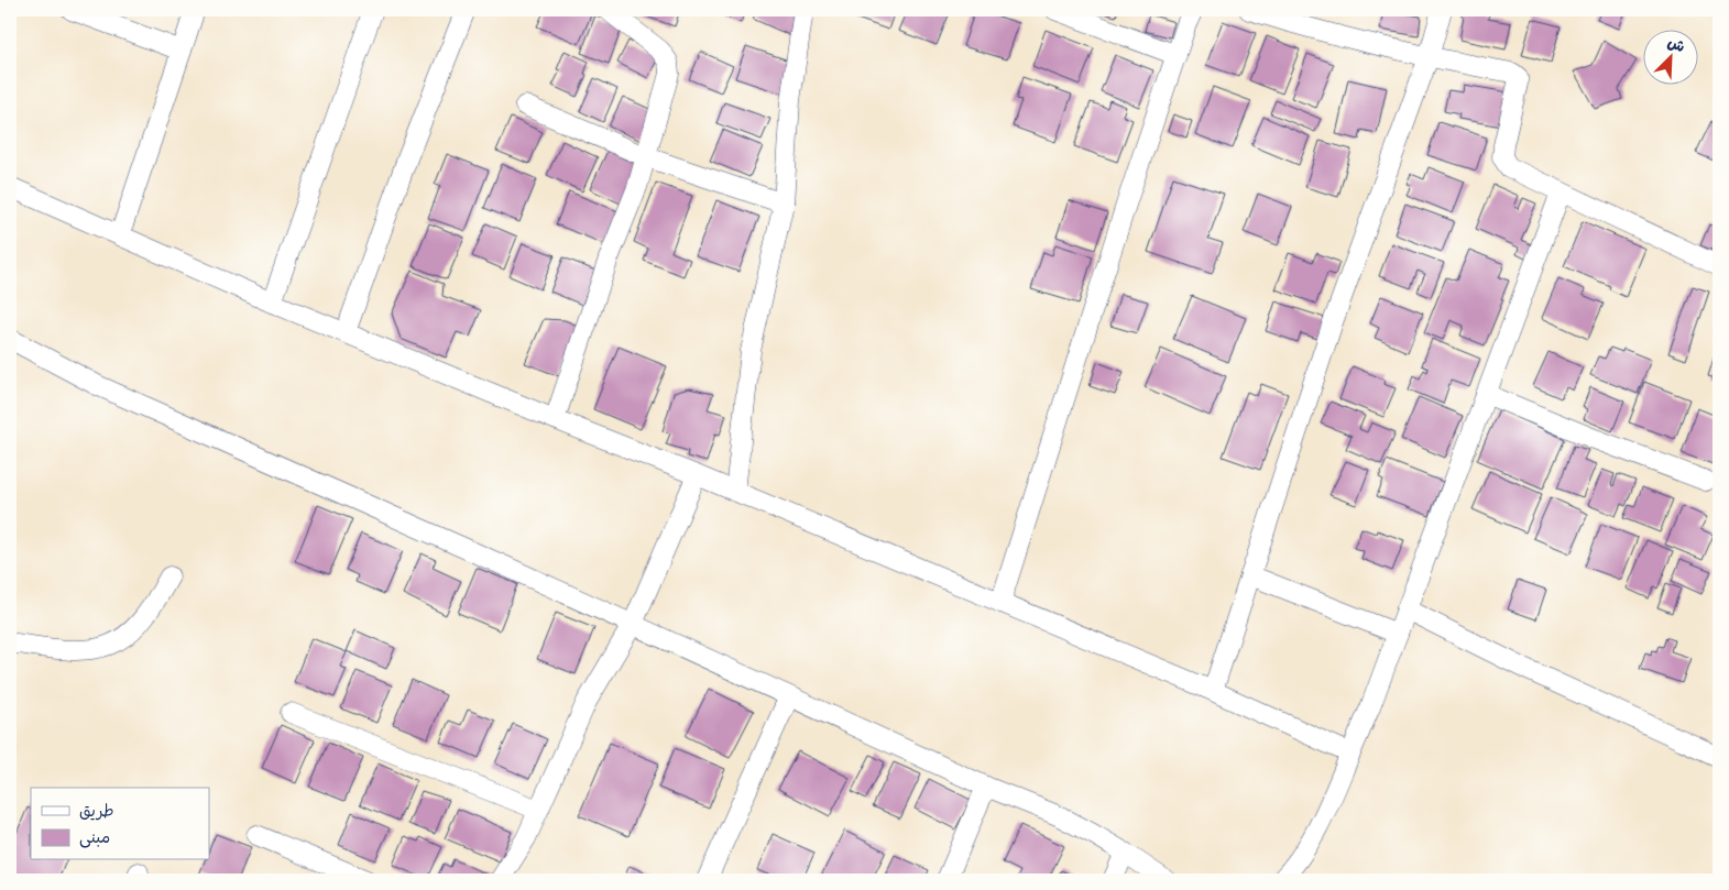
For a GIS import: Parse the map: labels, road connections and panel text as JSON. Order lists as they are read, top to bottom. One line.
{"legend":["طريق","مبنى"],"north":"top right"}
